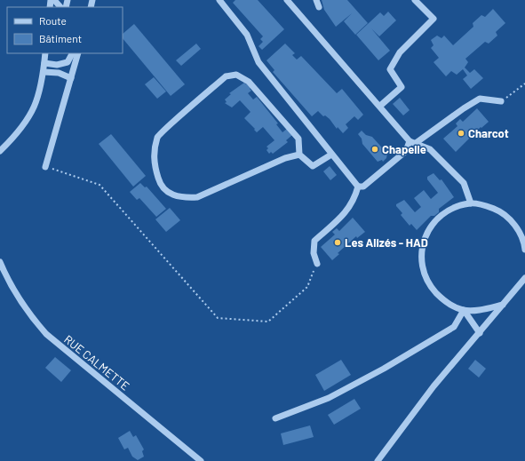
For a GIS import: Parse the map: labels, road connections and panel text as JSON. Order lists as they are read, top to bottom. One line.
{"streets":{"street":["RUE CALMETTE"]},"places":["Charcot","Chapelle","Les Alizés - HAD"],"legend":["Route","Bâtiment"]}
